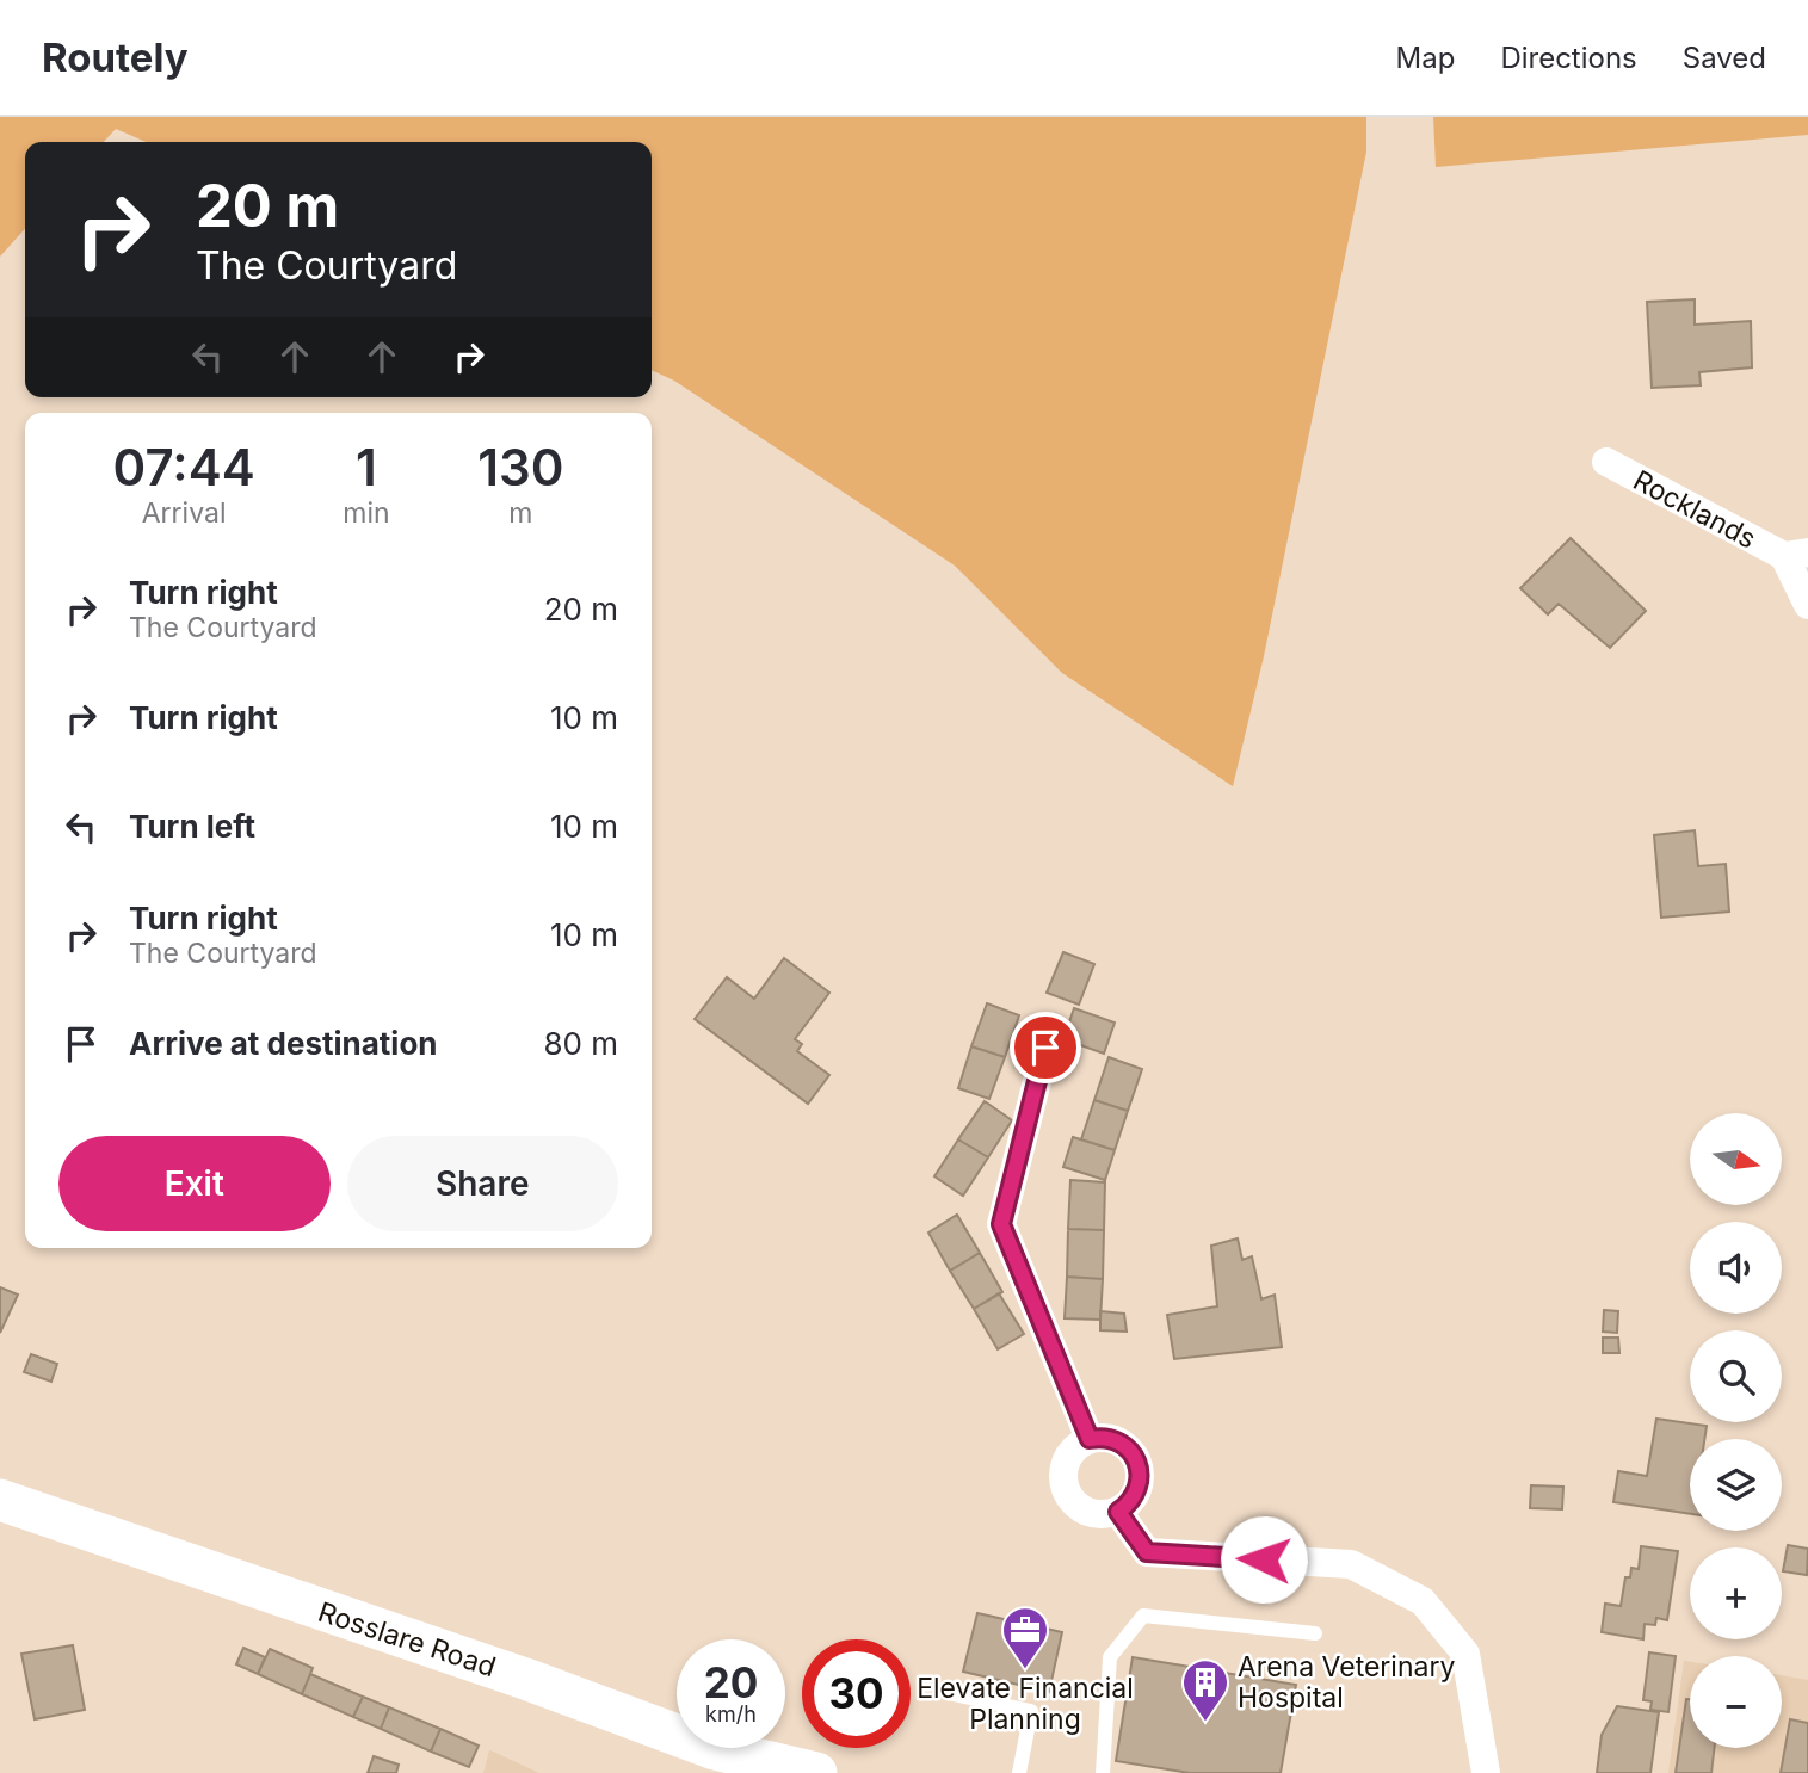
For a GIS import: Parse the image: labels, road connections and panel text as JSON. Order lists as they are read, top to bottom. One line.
{"streets":{"main road":["Rosslare Road"],"street":["Rocklands"]},"places":{"office":["Elevate Financial Planning"],"building":["Arena Veterinary Hospital"]},"north":"right","page":{"header":"Routely","nav":["Map","Directions","Saved"],"turn":["20 m","The Courtyard"],"eta":["07:44","Arrival","1","min","130","m"],"list":[{"name":"Turn right","note":"The Courtyard","value":"20 m"},{"name":"Turn right","value":"10 m"},{"name":"Turn left","value":"10 m"},{"name":"Turn right","note":"The Courtyard","value":"10 m"},{"name":"Arrive at destination","value":"80 m"}],"map_buttons":["+","−"],"buttons":["Exit","Share"],"speed":"20 km/h","limit":"30"}}
